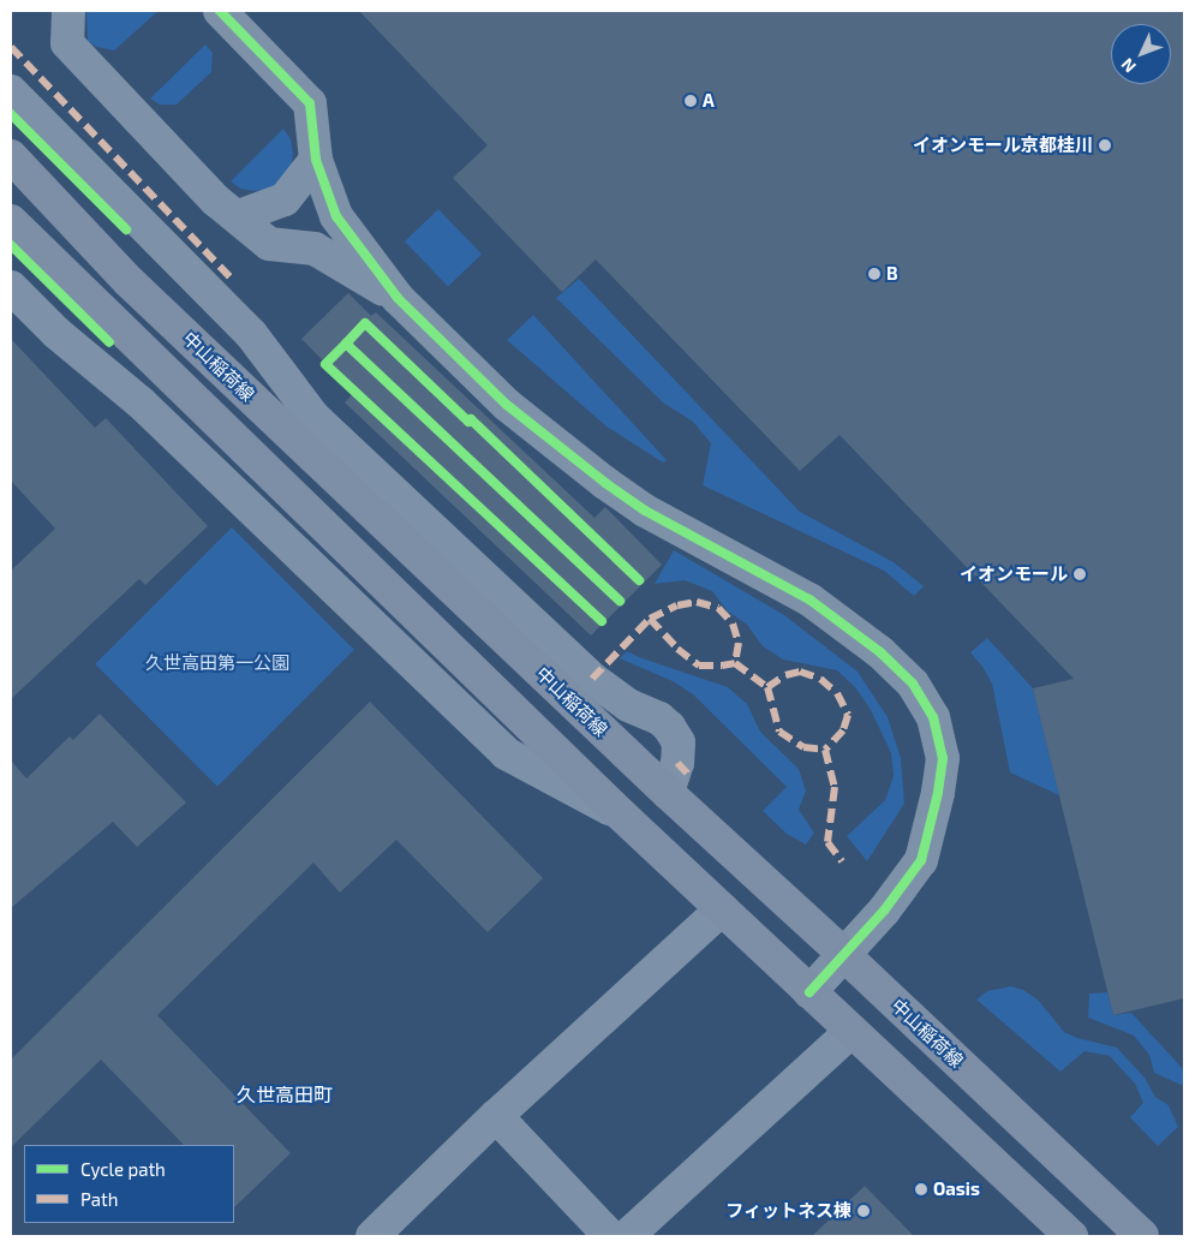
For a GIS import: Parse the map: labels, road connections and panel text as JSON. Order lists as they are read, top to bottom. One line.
{"streets":{"main road":["中山稲荷線"]},"districts":["久世高田町"],"parks":["久世高田第一公園"],"places":["A","イオンモール京都桂川","B","イオンモール","Oasis","フィットネス棟"],"legend":["Cycle path","Path"],"north":"bottom left"}
